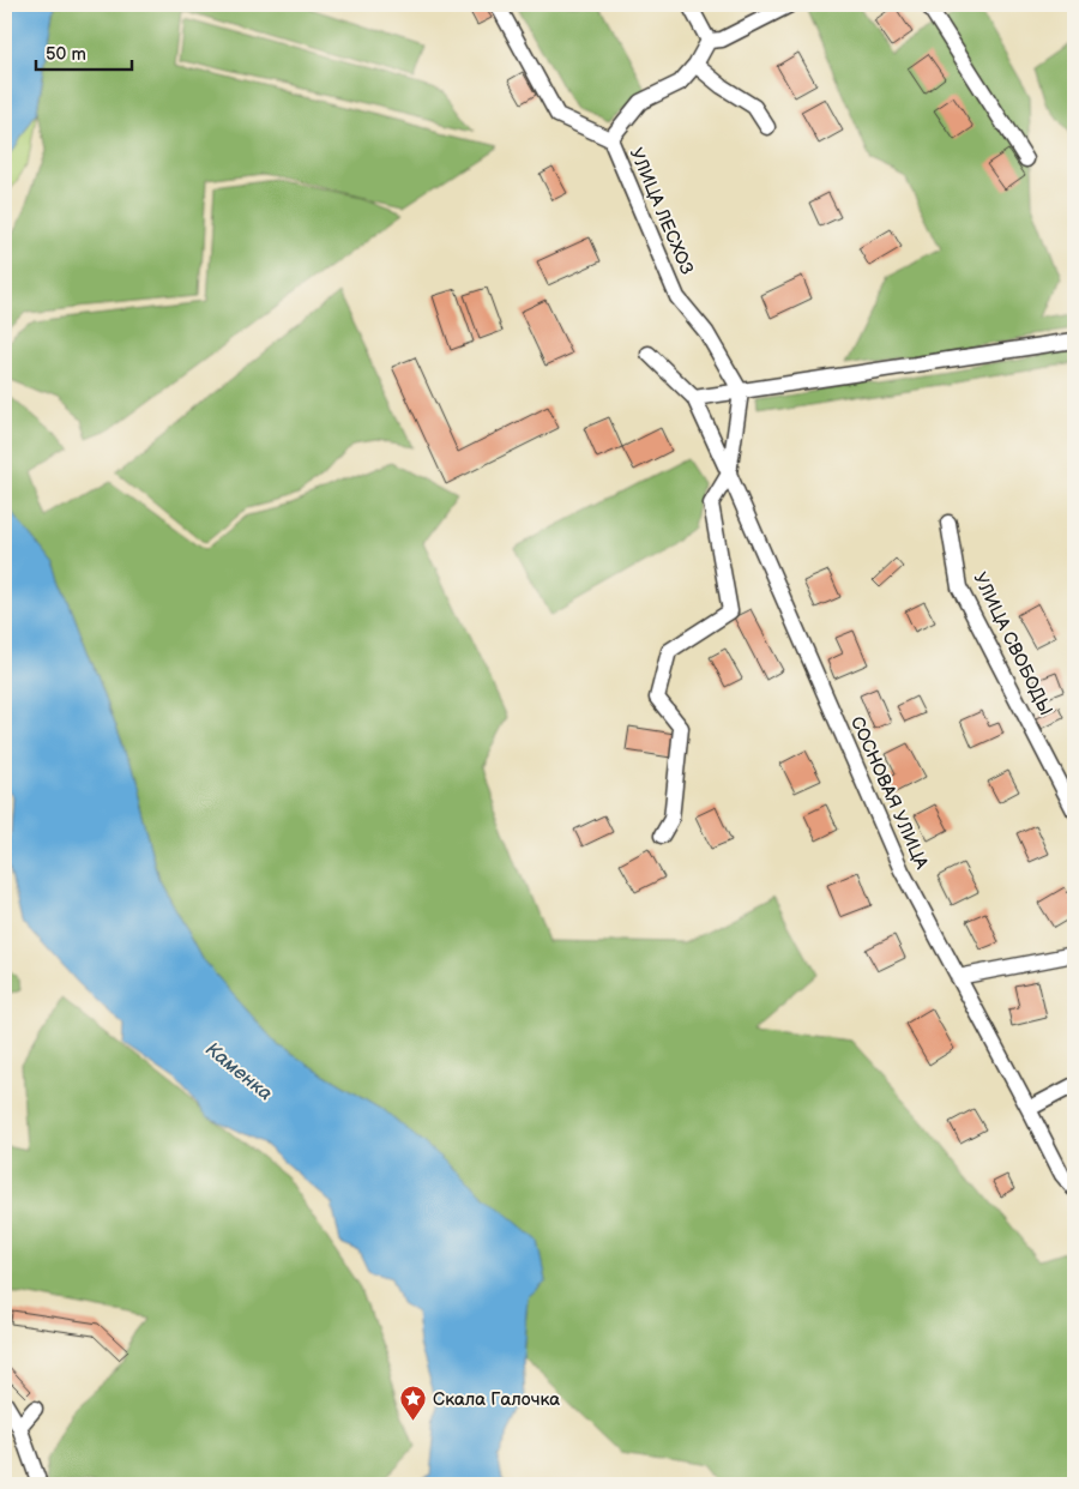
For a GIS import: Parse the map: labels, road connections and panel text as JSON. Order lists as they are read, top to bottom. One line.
{"streets":{"street":["УЛИЦА ЛЕСХОЗ","УЛИЦА СВОБОДЫ","СОСНОВАЯ УЛИЦА"]},"water":["Каменка"],"places":{"place":["Скала Галочка"]},"scale_bar":"50 m"}
